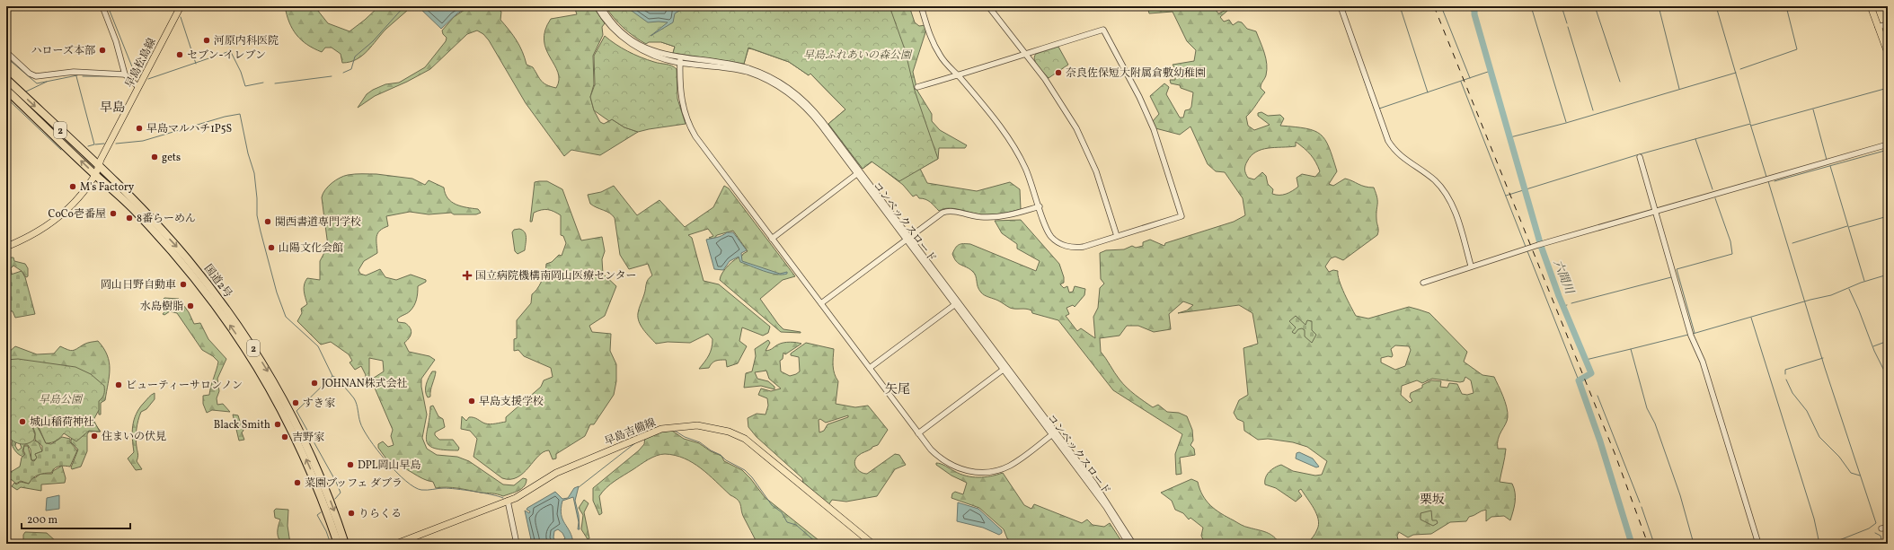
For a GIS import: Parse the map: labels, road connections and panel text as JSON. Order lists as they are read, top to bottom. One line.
{"streets":{"highway":["2","国道2号"],"main road":["早島松島線","早島吉備線"],"street":["コンベックスロード"]},"crossings":[["早島松島線","国道2号"]],"districts":["早島","矢尾","栗坂"],"water":["六間川"],"parks":["早島ふれあいの森公園","早島公園"],"places":{"other":["河原内科医院","ハローズ本部","セブン-イレブン","奈良佐保短大附属倉敷幼稚園","早島マルハチ1P5S","gets","M's Factory","CoCo壱番屋","8番らーめん","関西書道専門学校","山陽文化会館","岡山日野自動車","水島樹脂","JOHNAN株式会社","ビューティーサロンノン","早島支援学校","すき家","城山稲荷神社","Black Smith","住まいの伏見","吉野家","DPL岡山早島","菜園ブッフェ ダブラ","りらくる"],"health":["国立病院機構南岡山医療センター"]},"scale_bar":"200 m"}
